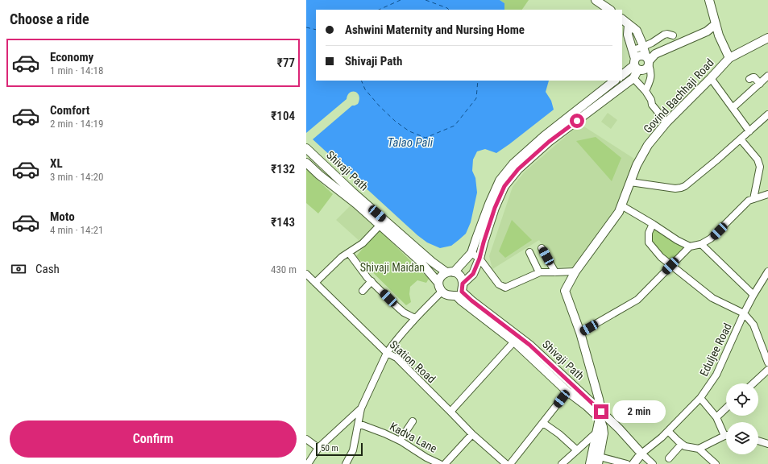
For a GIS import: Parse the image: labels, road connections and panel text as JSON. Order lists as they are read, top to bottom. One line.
{"streets":{"main road":["Govind Bachhaji Road","Shivaji Path"],"street":["Eduljee Road","Station Road","Kadva Lane"]},"crossings":[["Govind Bachhaji Road","Shivaji Path"],["Shivaji Path","Eduljee Road"],["Station Road","Kadva Lane"]],"water":["Talao Pali"],"parks":["Shivaji Maidan"],"scale_bar":"50 m","page":{"heading":"Choose a ride","banner":["Ashwini Maternity and Nursing Home","Shivaji Path"],"list":[{"name":"Economy","note":"1 min · 14:18","value":"₹77"},{"name":"Comfort","note":"2 min · 14:19","value":"₹104"},{"name":"XL","note":"3 min · 14:20","value":"₹132"},{"name":"Moto","note":"4 min · 14:21","value":"₹143"}],"pay":["Cash","430 m"],"bubble":"2 min","buttons":"Confirm","scale":"50 m"}}
